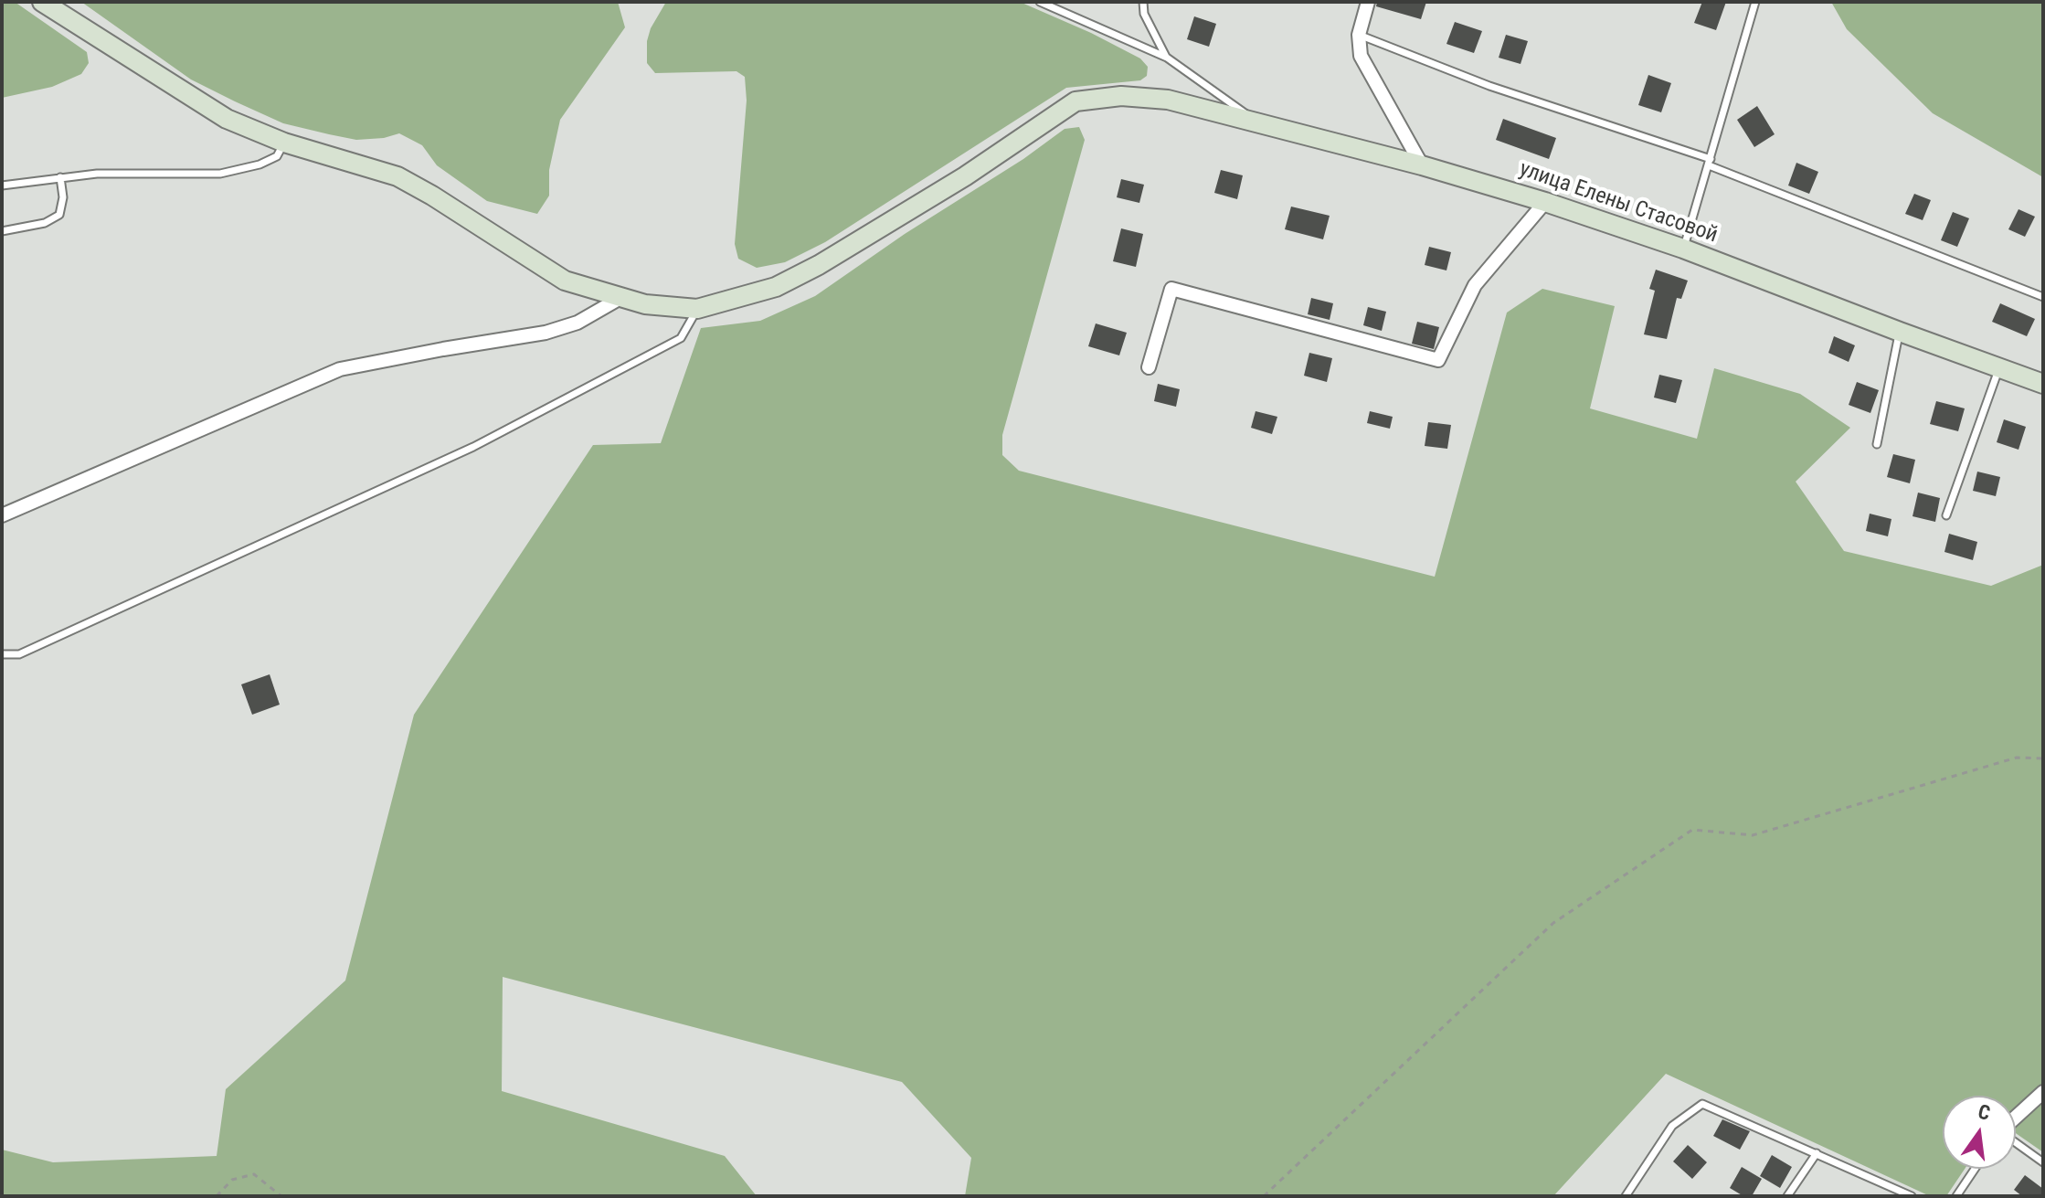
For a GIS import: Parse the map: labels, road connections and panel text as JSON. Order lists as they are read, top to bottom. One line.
{"streets":{"main road":["улица Елены Стасовой"]},"north":"top"}
